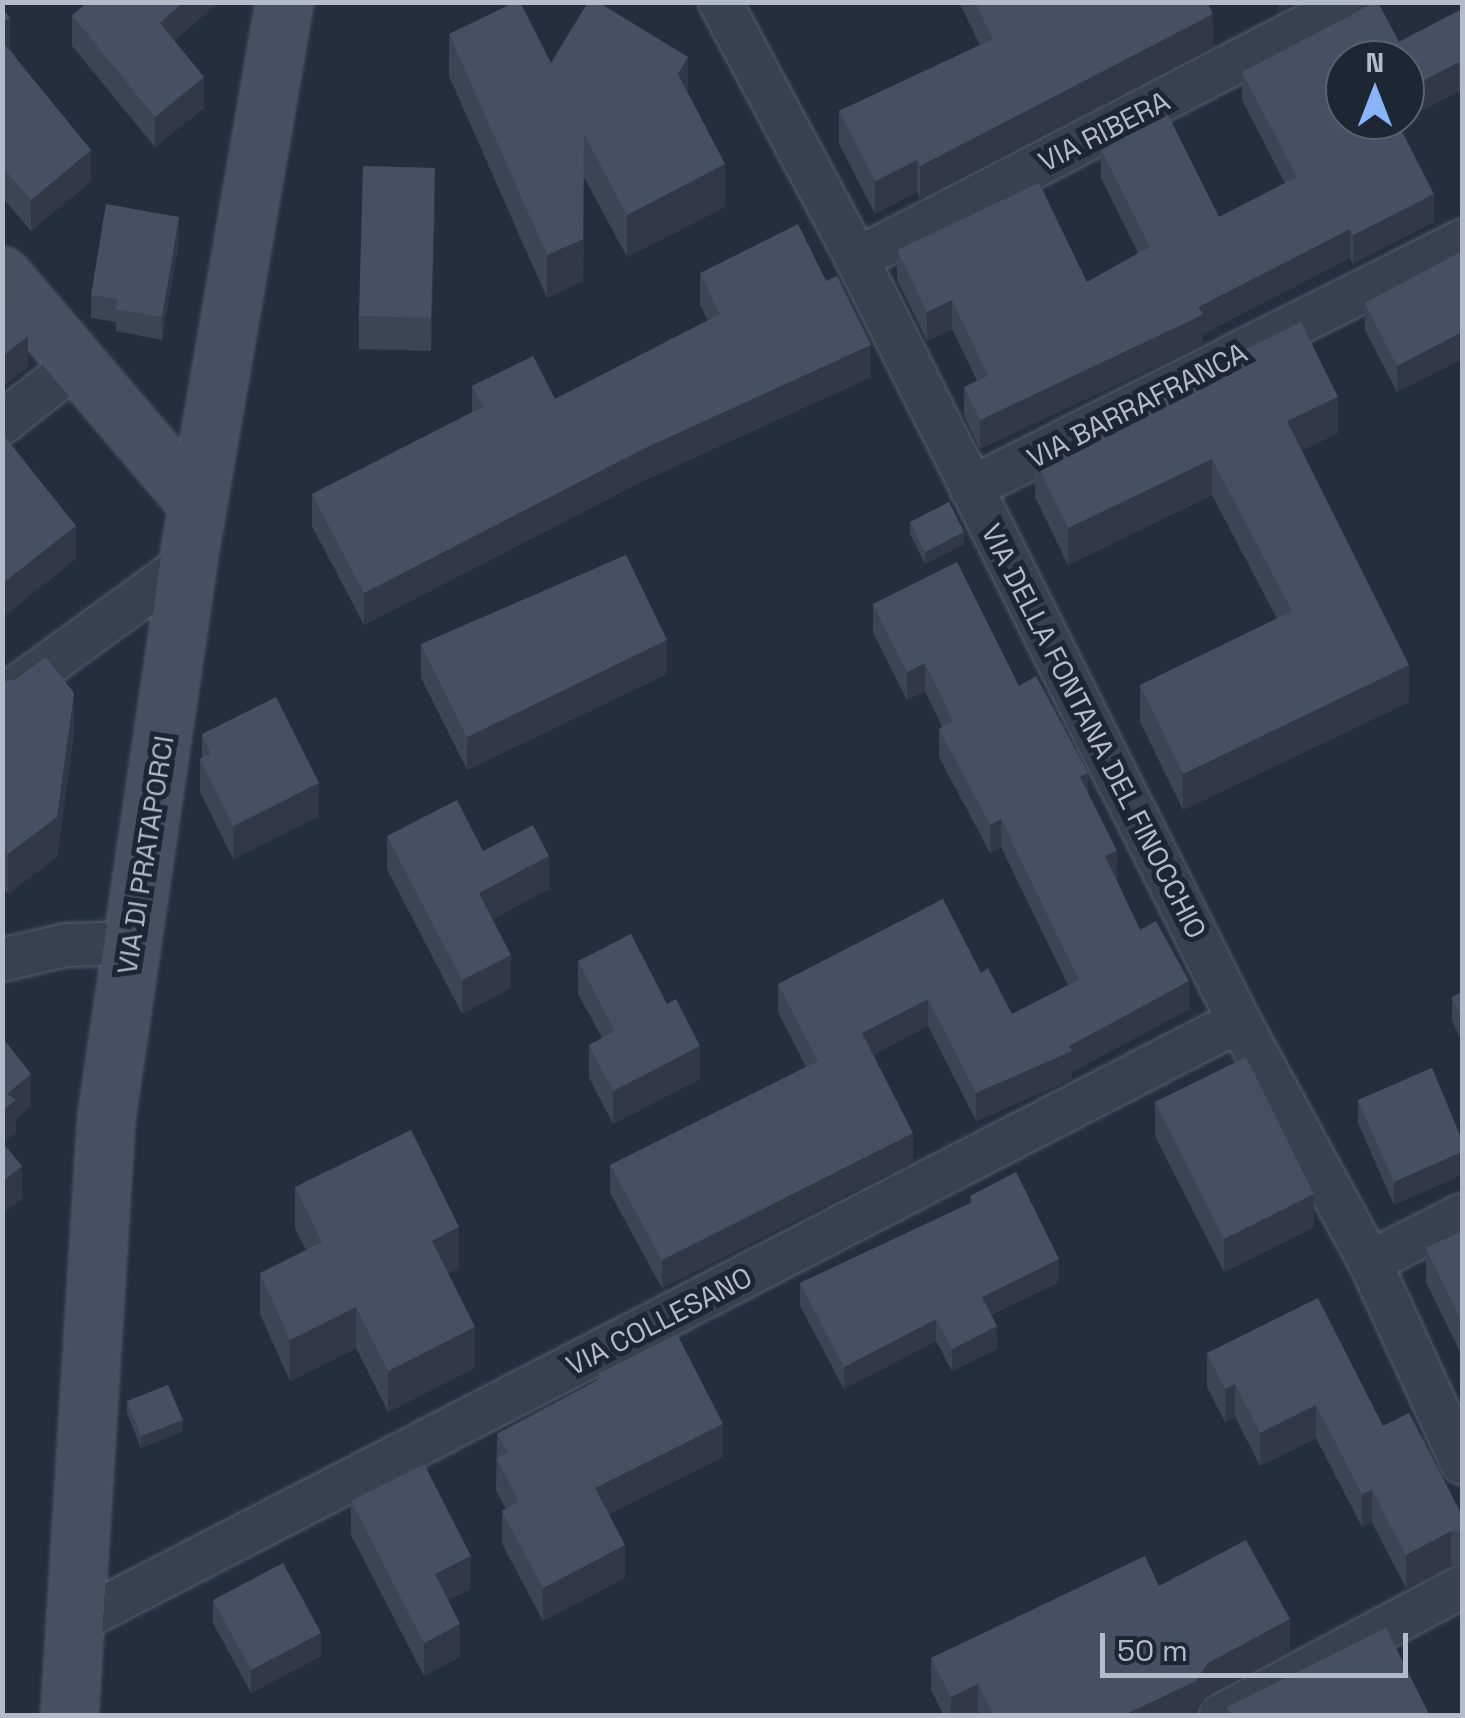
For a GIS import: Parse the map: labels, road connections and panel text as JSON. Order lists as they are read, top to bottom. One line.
{"streets":{"street":["VIA RIBERA","VIA BARRAFRANCA","VIA DELLA FONTANA DEL FINOCCHIO","VIA DI PRATAPORCI","VIA COLLESANO"]},"crossings":[["VIA RIBERA","VIA DELLA FONTANA DEL FINOCCHIO"],["VIA BARRAFRANCA","VIA DELLA FONTANA DEL FINOCCHIO"],["VIA DELLA FONTANA DEL FINOCCHIO","VIA COLLESANO"],["VIA DI PRATAPORCI","VIA COLLESANO"]],"scale_bar":"50 m","north":"top"}
